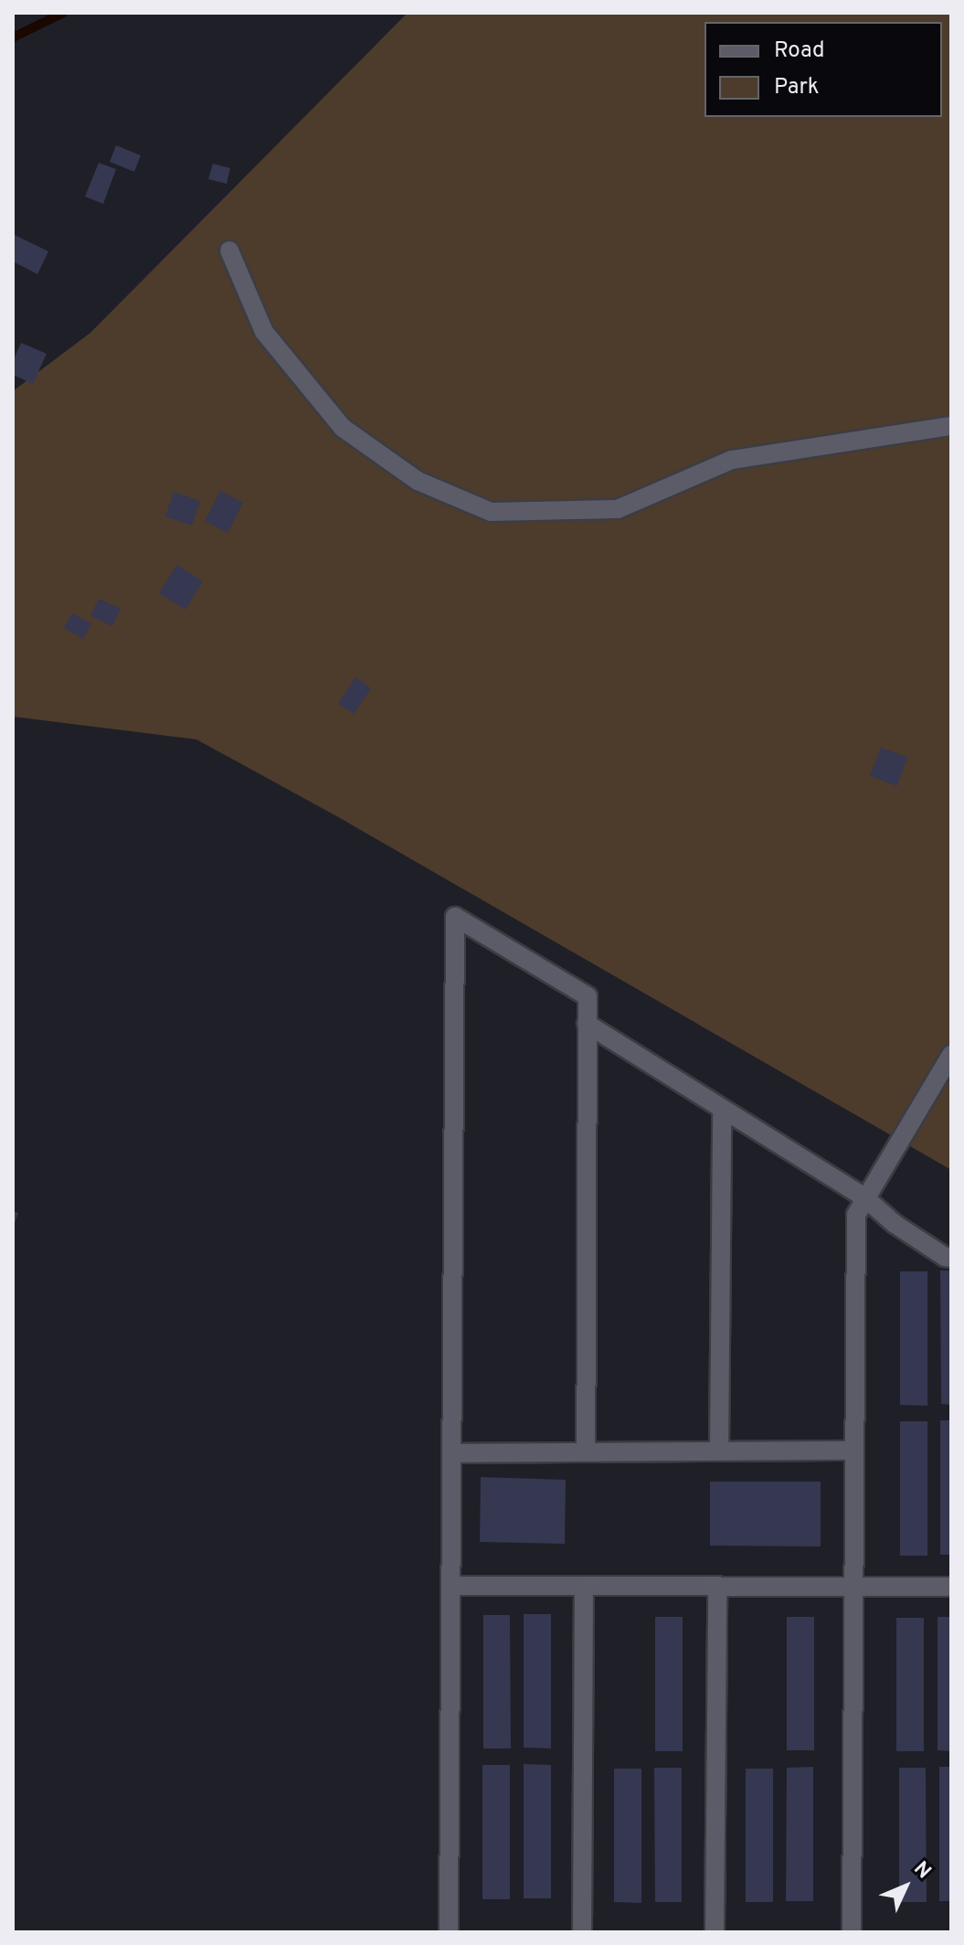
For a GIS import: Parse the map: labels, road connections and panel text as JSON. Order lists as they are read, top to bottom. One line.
{"legend":["Road","Park"],"north":"top right"}
